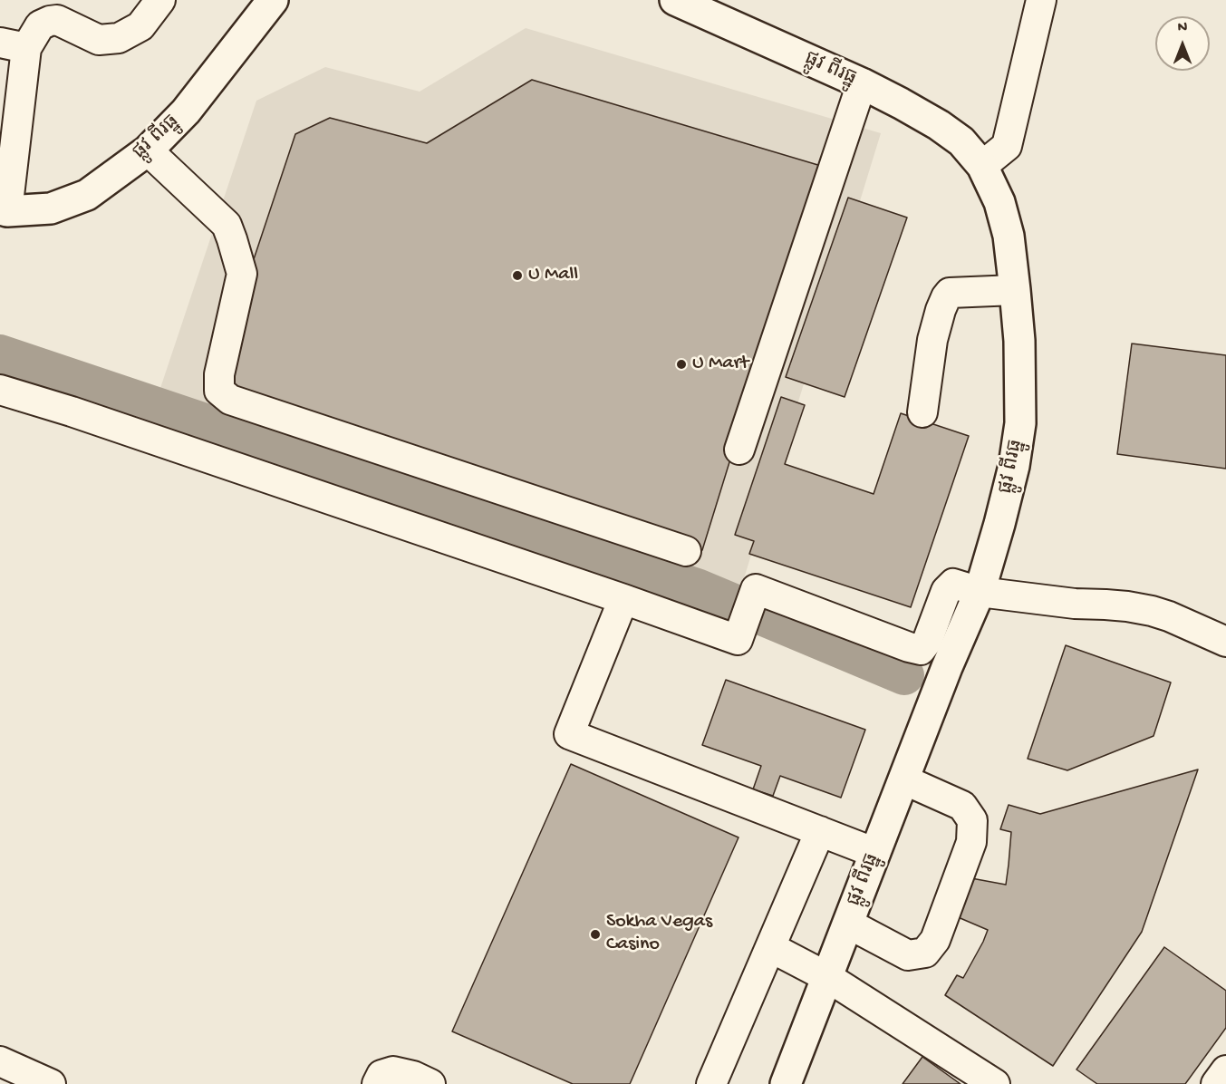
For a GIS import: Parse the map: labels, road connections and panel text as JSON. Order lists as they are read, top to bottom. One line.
{"streets":{"main road":["ផ្លូវ ពីរធ្នូ"]},"places":["U Mall","U Mart","Sokha Vegas Casino"],"north":"top"}
